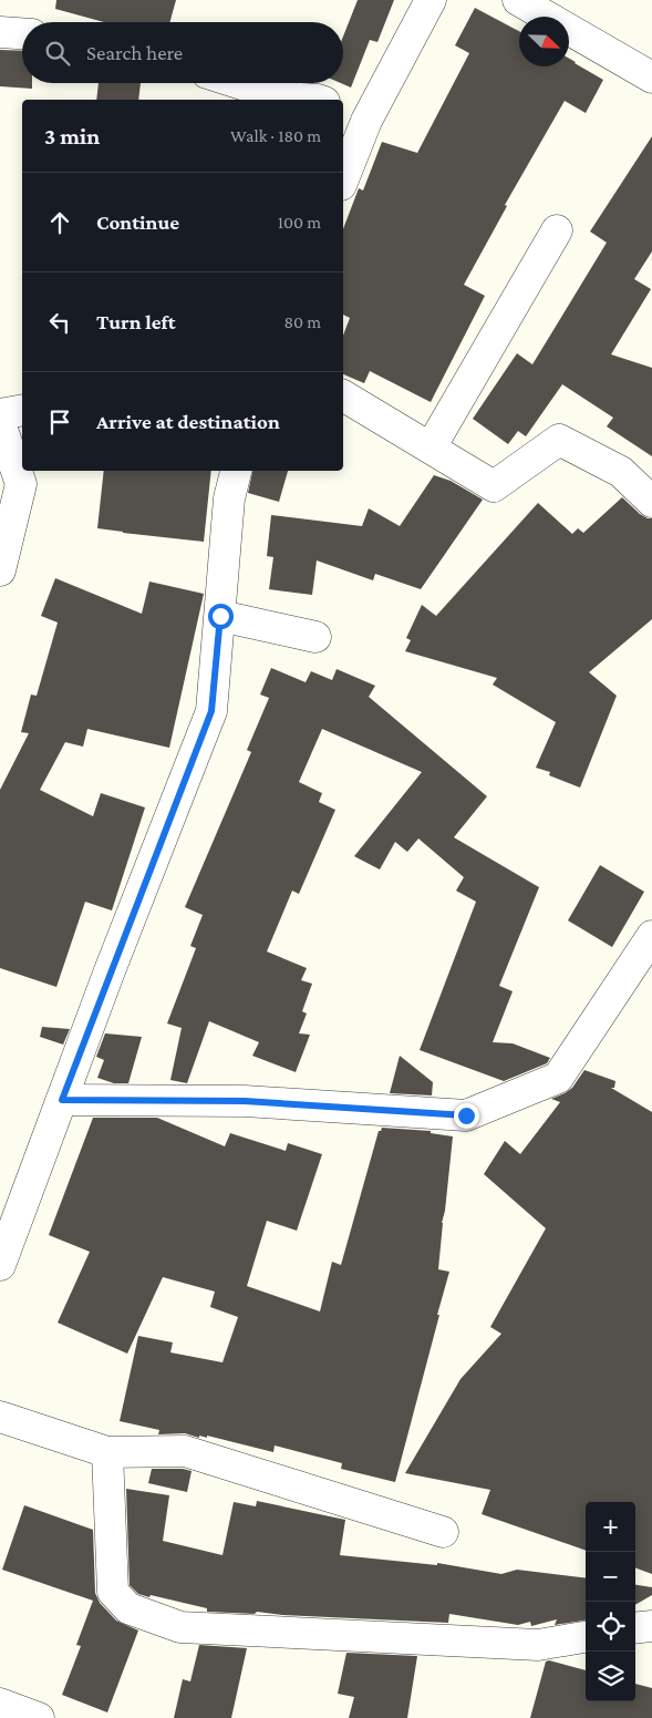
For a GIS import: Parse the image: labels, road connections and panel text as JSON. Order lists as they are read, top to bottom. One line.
{"north":"bottom right","page":{"search":"Search here","heading":["3 min","Walk · 180 m"],"list":[["Continue","100 m"],["Turn left","80 m"],"Arrive at destination"],"map_buttons":["+","−"]}}
